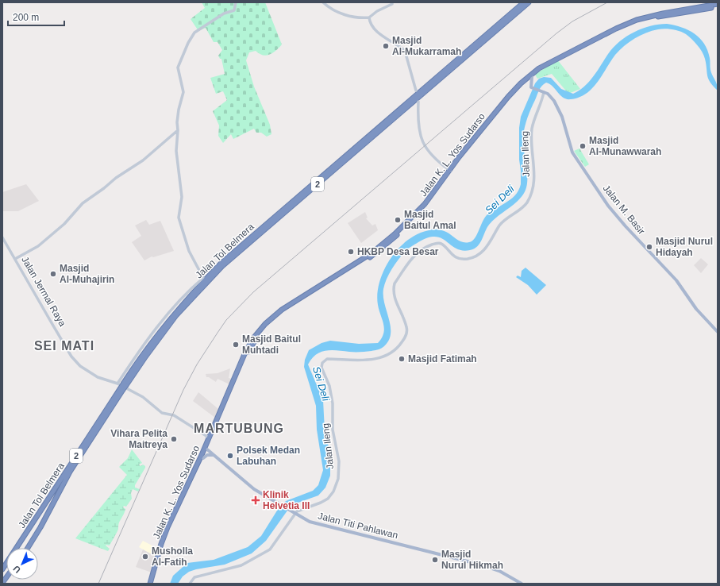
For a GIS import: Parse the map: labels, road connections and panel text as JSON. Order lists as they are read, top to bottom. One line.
{"streets":{"highway":["Jalan K. L. Yos Sudarso","2","Jalan Tol Belmera"],"main road":["Jalan M. Basir","Jalan Titi Pahlawan"],"street":["Jalan Ileng","Jalan Jermal Raya"]},"crossings":[["Jalan Ileng","Jalan M. Basir"],["Jalan Ileng","Jalan Titi Pahlawan"],["Jalan K. L. Yos Sudarso","Jalan M. Basir"],["Jalan K. L. Yos Sudarso","Jalan Jermal Raya"],["Jalan K. L. Yos Sudarso","Jalan Titi Pahlawan"]],"districts":["SEI MATI","MARTUBUNG"],"water":["Sei Deli"],"places":{"other":["Masjid Al-Mukarramah","Masjid Al-Munawwarah","Masjid Baitul Amal","Masjid Nurul Hidayah","HKBP Desa Besar","Masjid Al-Muhajirin","Masjid Baitul Muhtadi","Masjid Fatimah","Vihara Pelita Maitreya","Polsek Medan Labuhan","Musholla Al-Fatih","Masjid Nurul Hikmah"],"health":["Klinik Helvetia III"]},"scale_bar":"200 m","north":"bottom left"}
